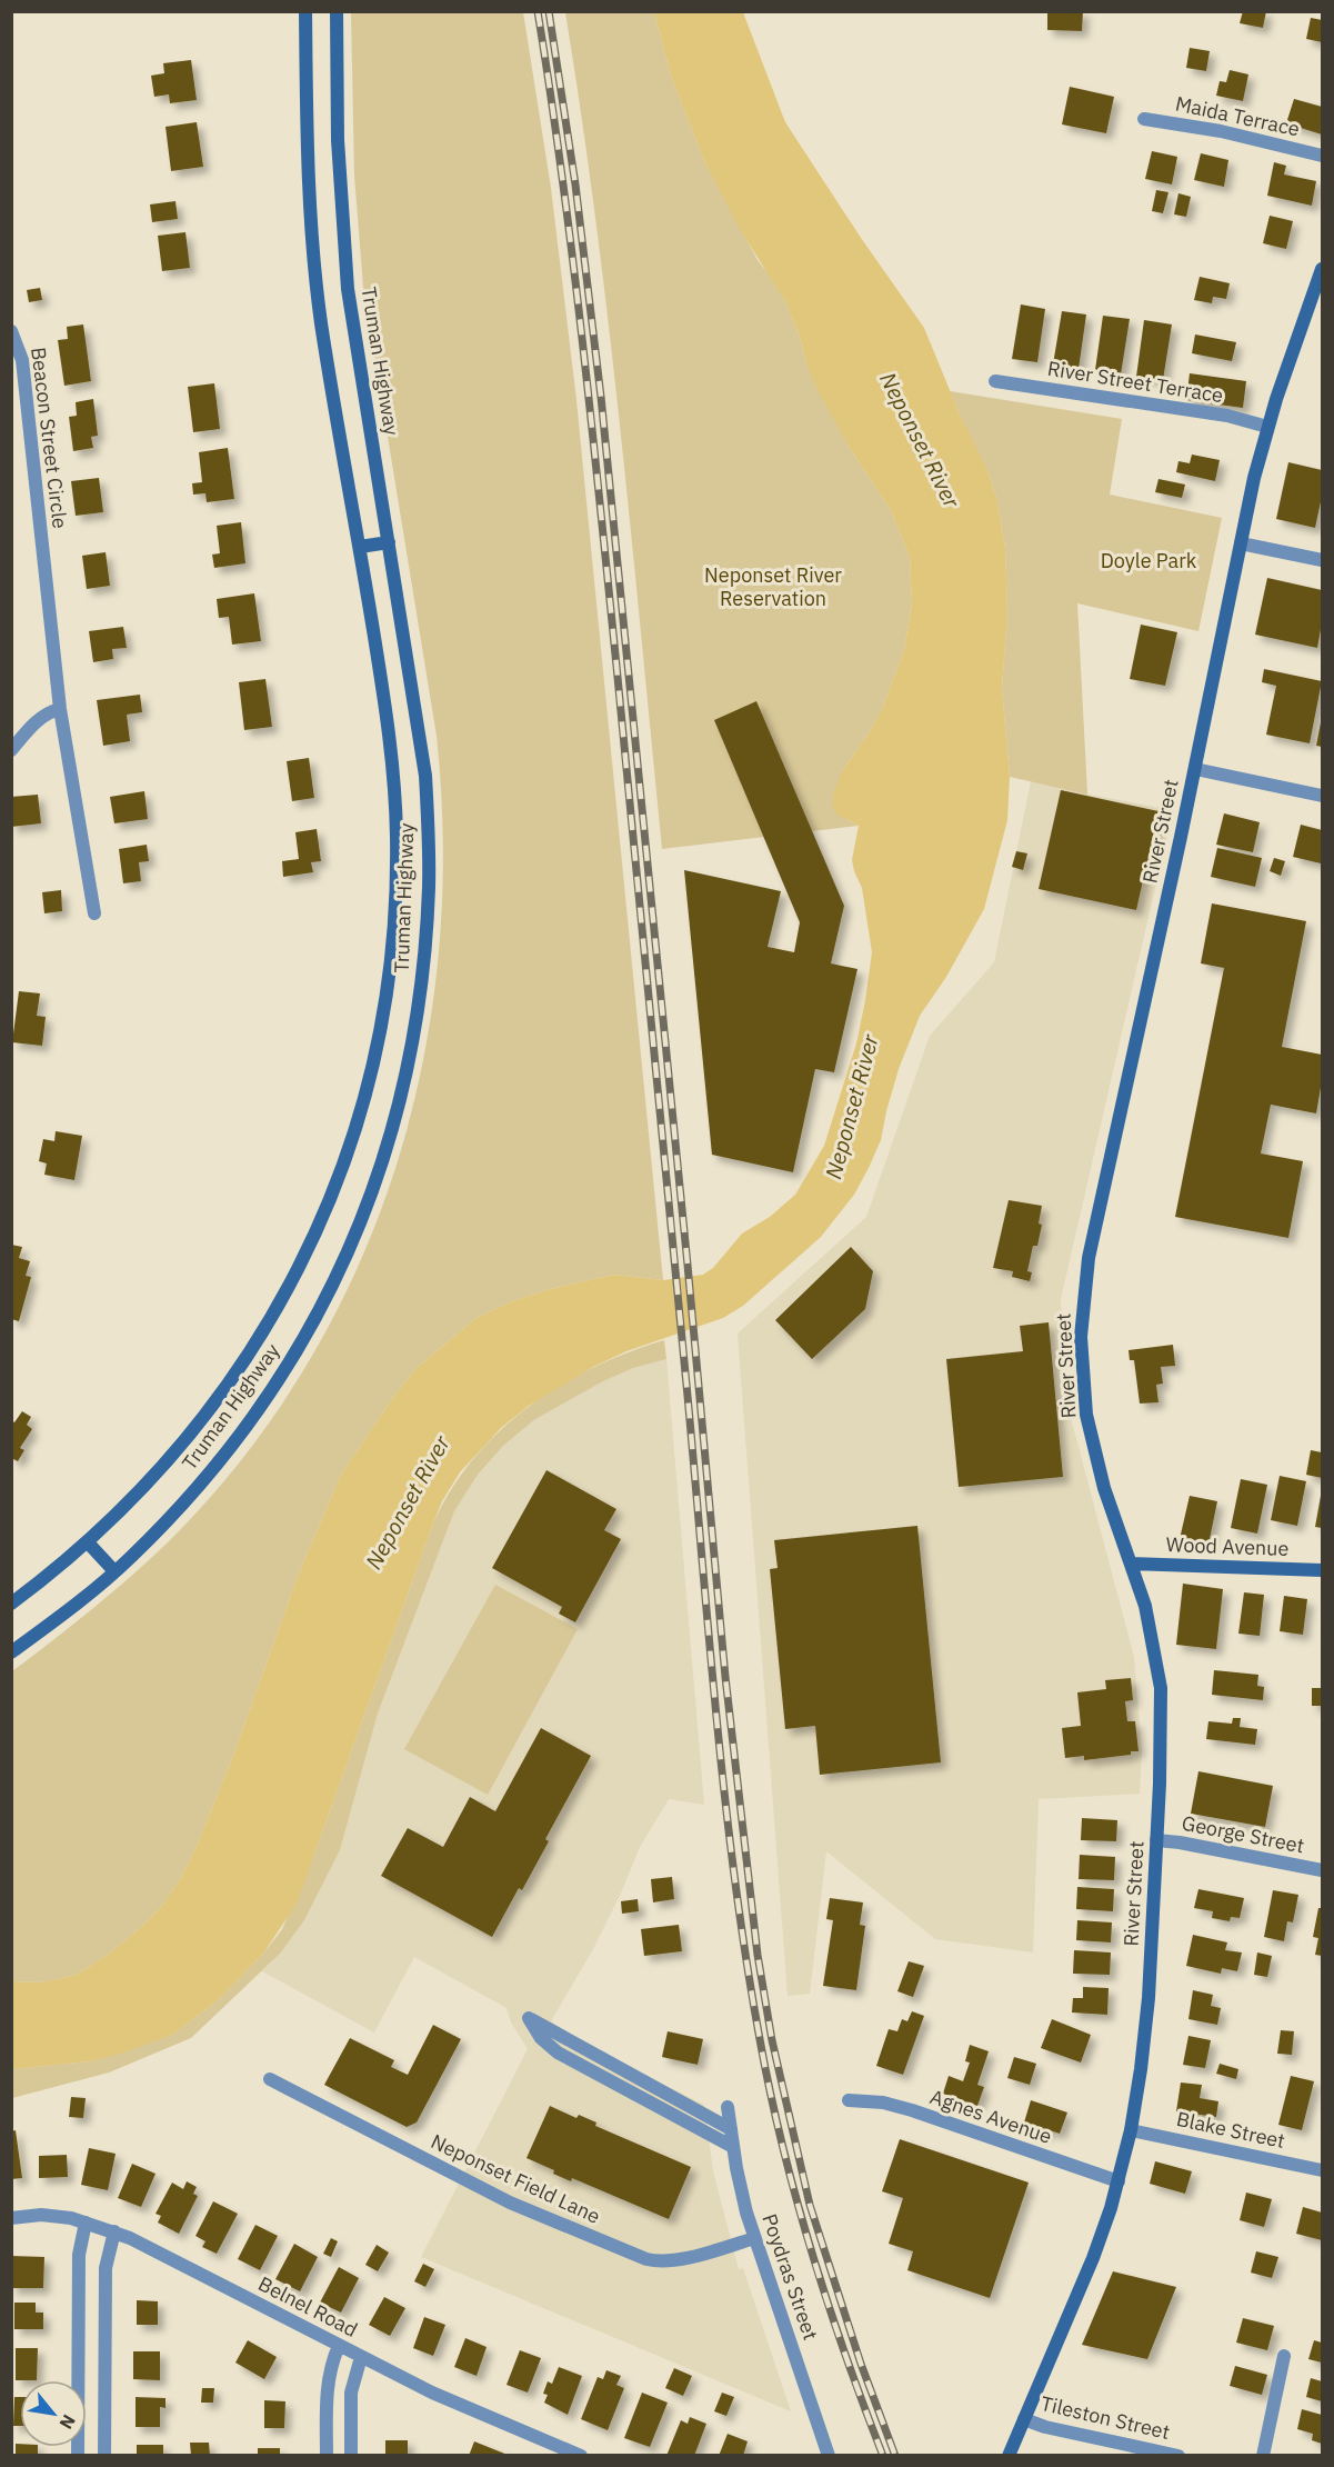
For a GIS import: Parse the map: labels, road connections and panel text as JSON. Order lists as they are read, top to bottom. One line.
{"streets":{"main road":["Truman Highway","River Street","Wood Avenue"],"street":["Maida Terrace","River Street Terrace","Beacon Street Circle","George Street","Agnes Avenue","Blake Street","Neponset Field Lane","Poydras Street","Belnel Road","Tileston Street"]},"crossings":[["River Street Terrace","River Street"],["River Street","Wood Avenue"],["River Street","George Street"],["River Street","Agnes Avenue"],["River Street","Blake Street"],["River Street","Tileston Street"],["Neponset Field Lane","Poydras Street"]],"water":["Neponset River"],"parks":["Doyle Park","Neponset River Reservation"],"north":"bottom right"}
